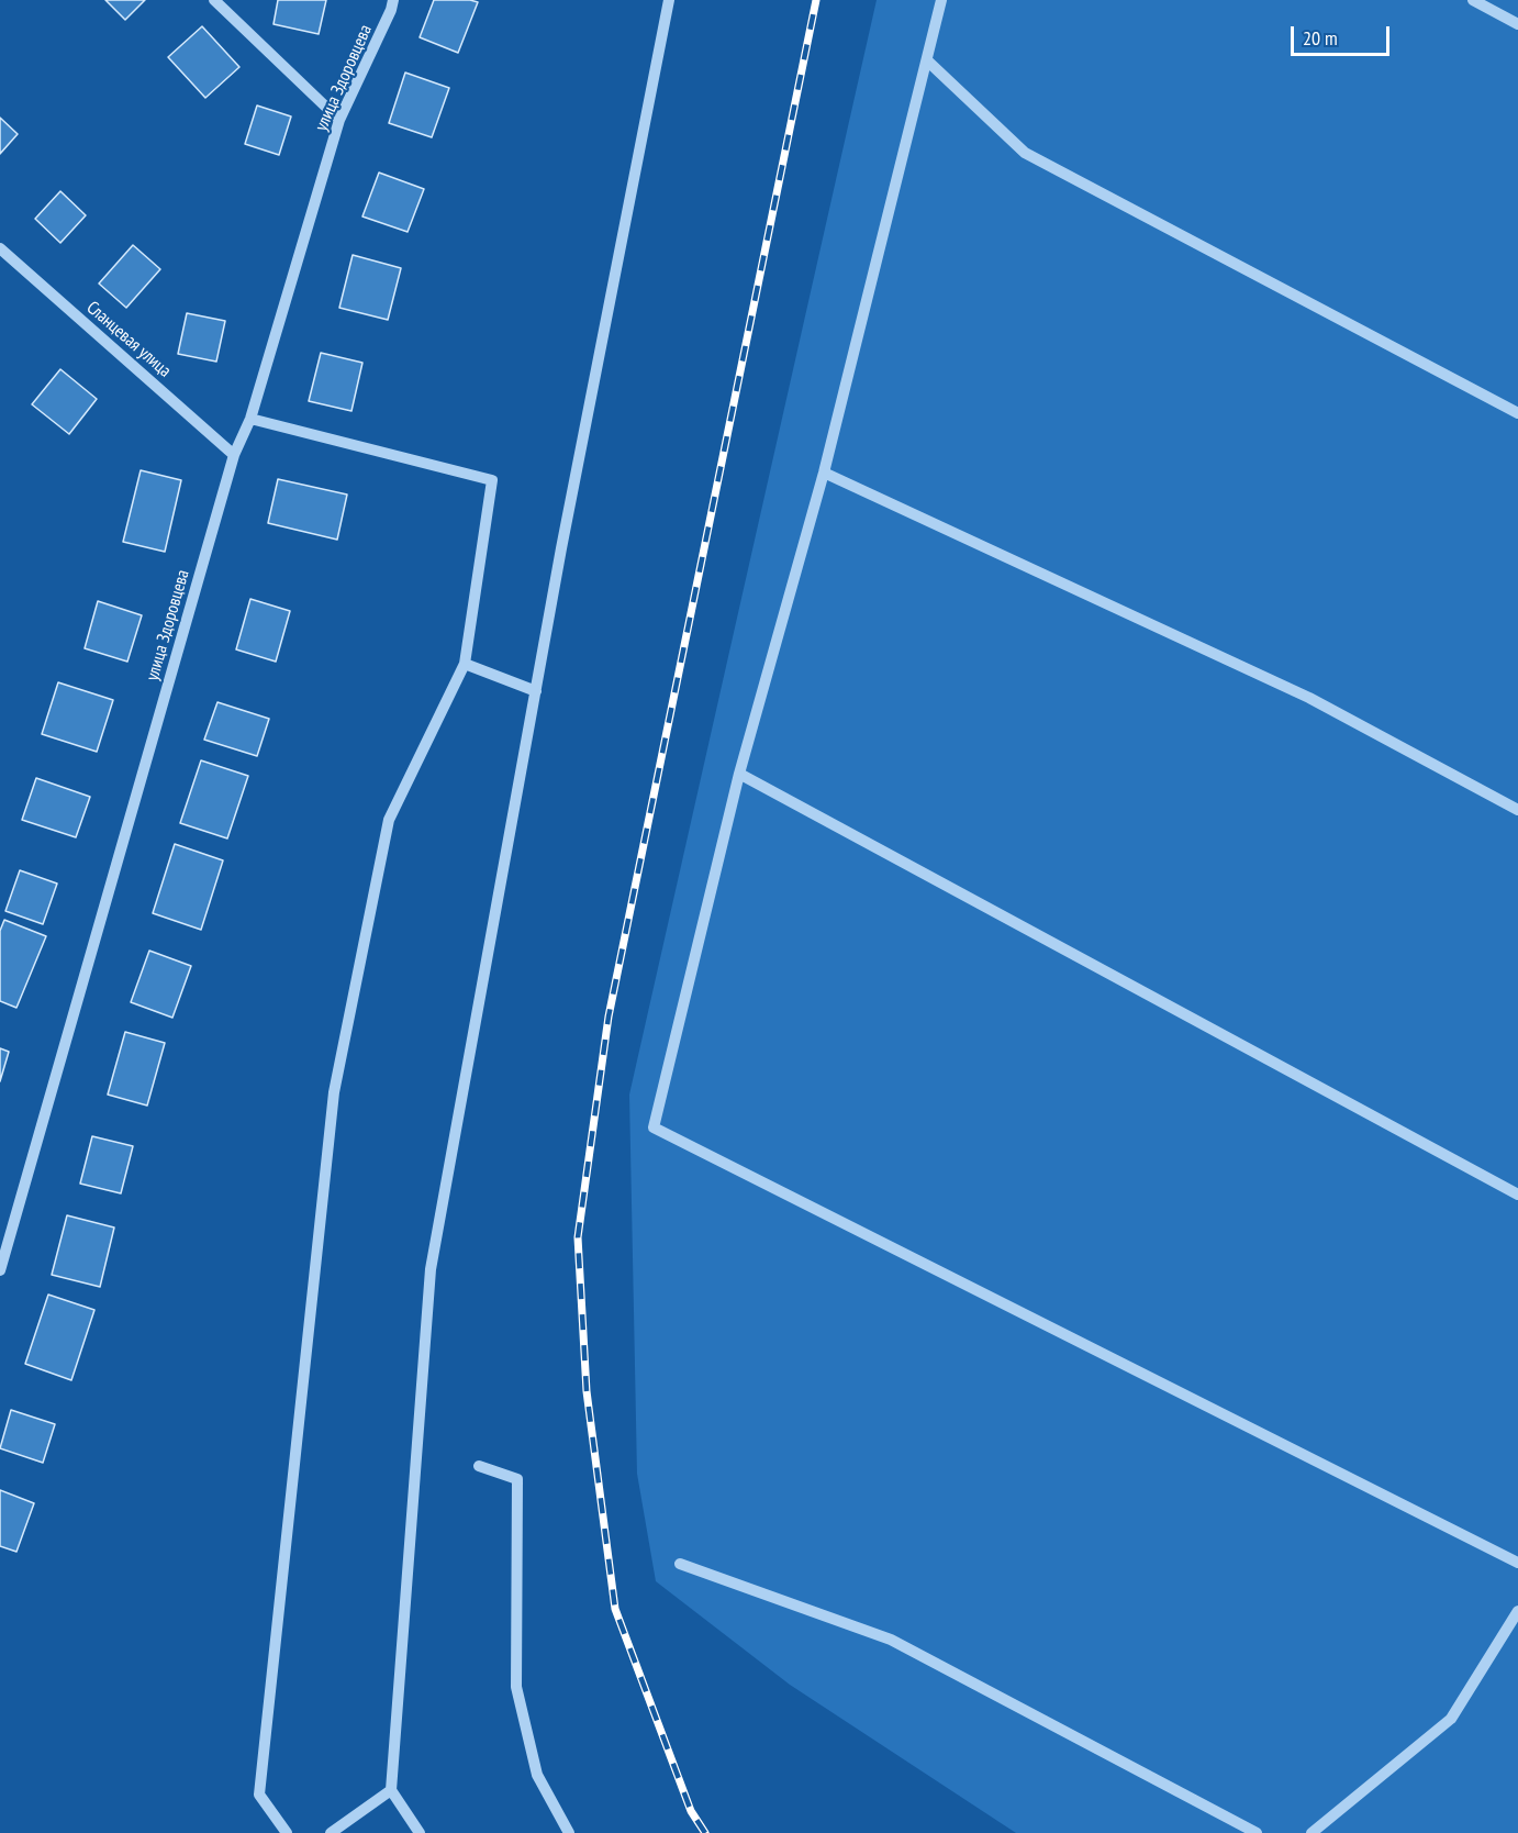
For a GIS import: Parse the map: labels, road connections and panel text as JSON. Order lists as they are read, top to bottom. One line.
{"streets":{"street":["улица Здоровцева","Сланцевая улица"]},"crossings":[["улица Здоровцева","Сланцевая улица"]],"scale_bar":"20 m"}
